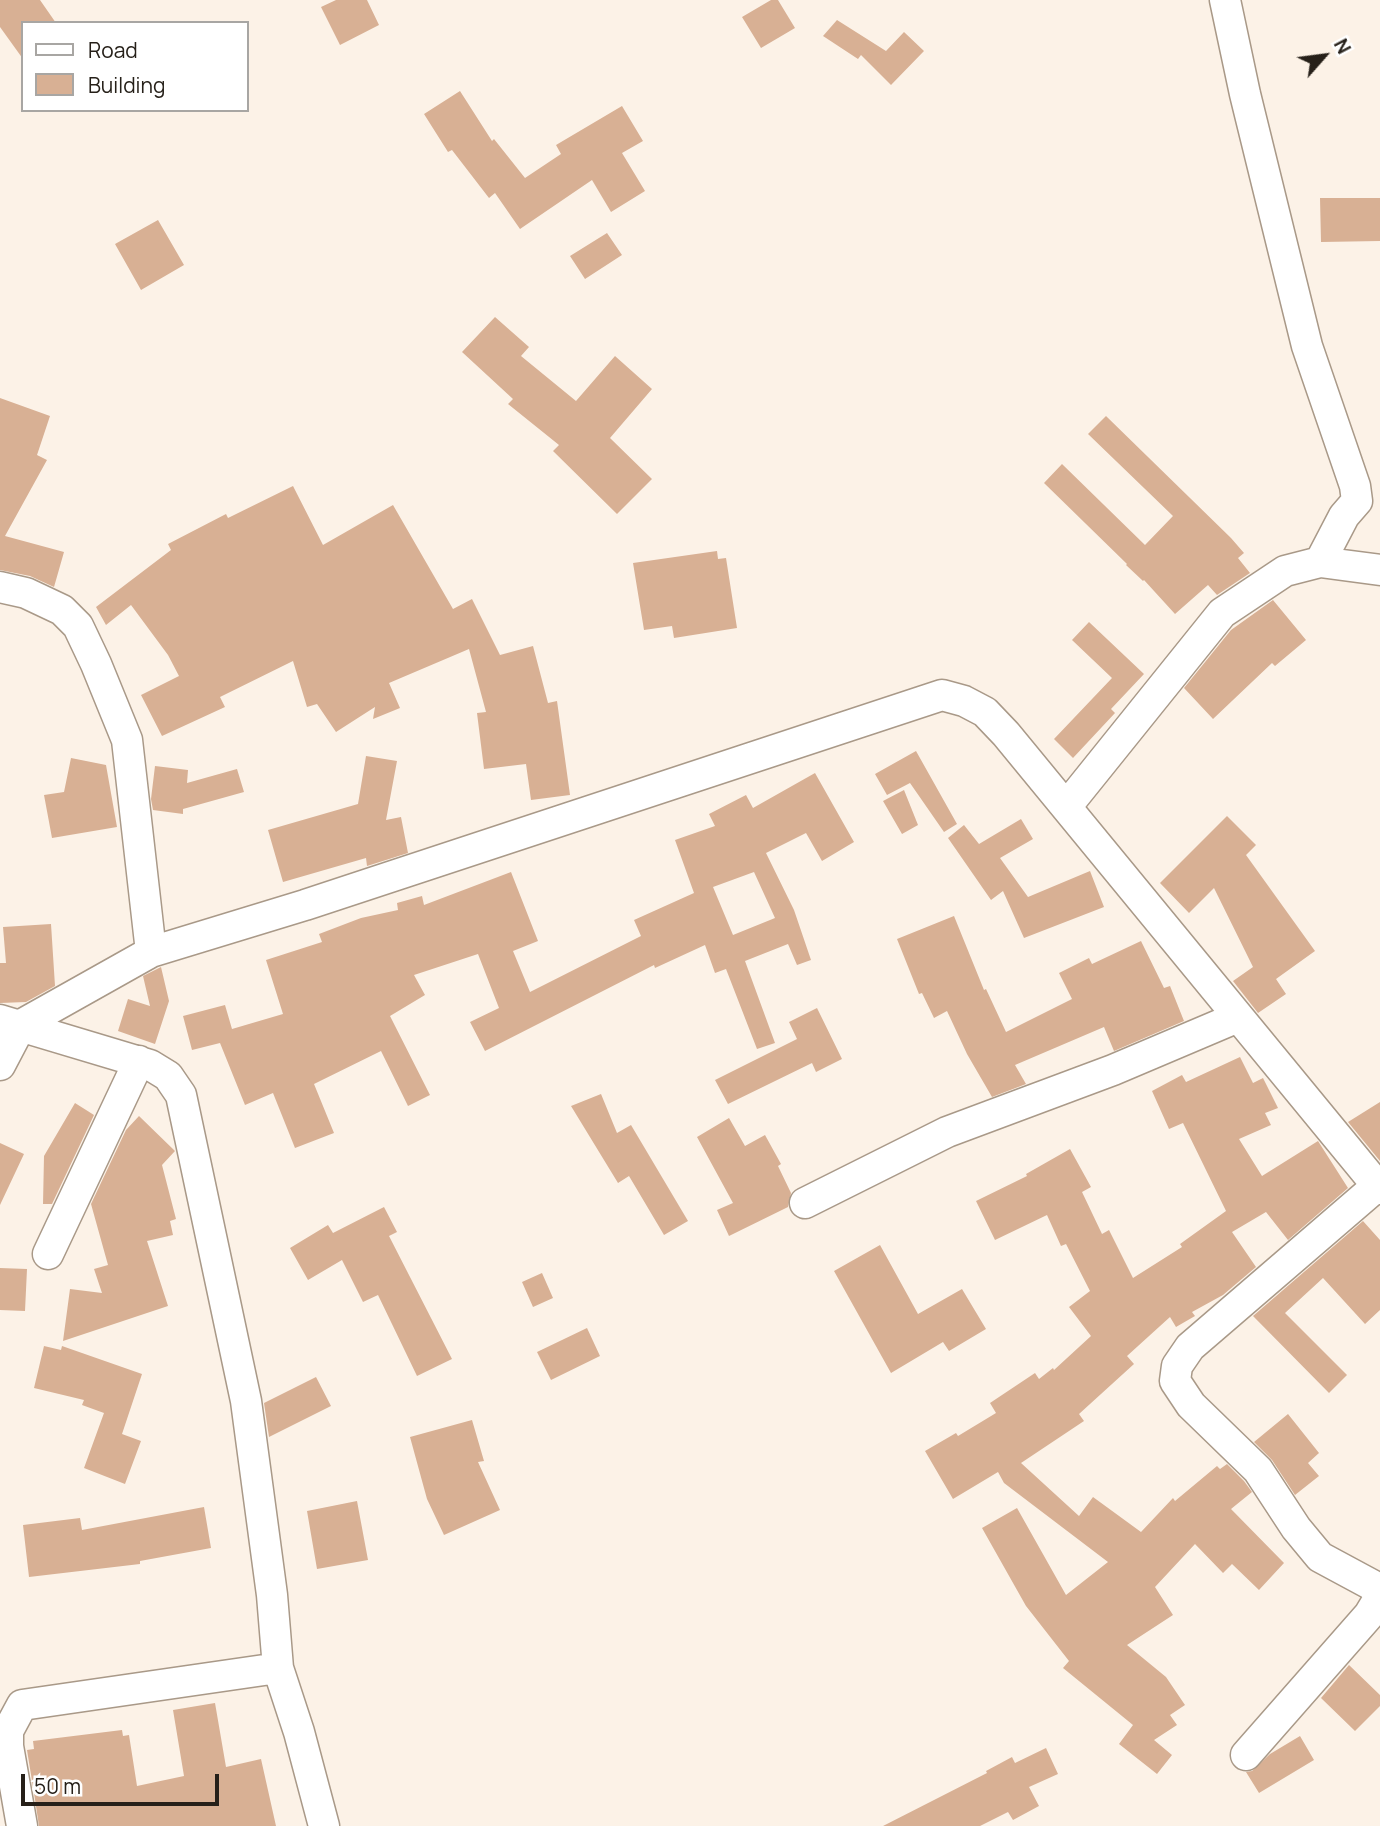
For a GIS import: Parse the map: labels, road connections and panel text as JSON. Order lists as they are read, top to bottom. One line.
{"legend":["Road","Building"],"scale_bar":"50 m","north":"top right"}
